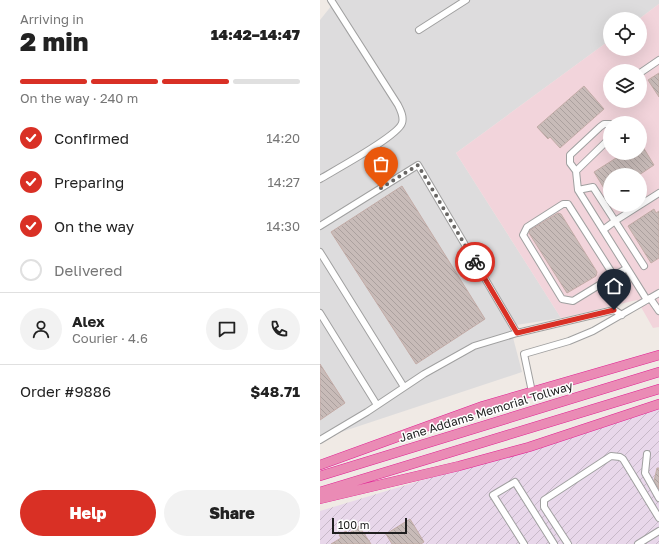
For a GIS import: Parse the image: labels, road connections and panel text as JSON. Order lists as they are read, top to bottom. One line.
{"streets":{"highway":["Jane Addams Memorial Tollway"]},"scale_bar":"100 m","page":{"heading":["2 min","Arriving in","14:42–14:47"],"panel":["Alex","Courier · 4.6","Order #9886","$48.71"],"map_buttons":["+","−"],"bar":"On the way · 240 m","list":[["Confirmed","14:20"],["Preparing","14:27"],["On the way","14:30"],"Delivered"],"buttons":["Help","Share"],"scale":"100 m"}}
